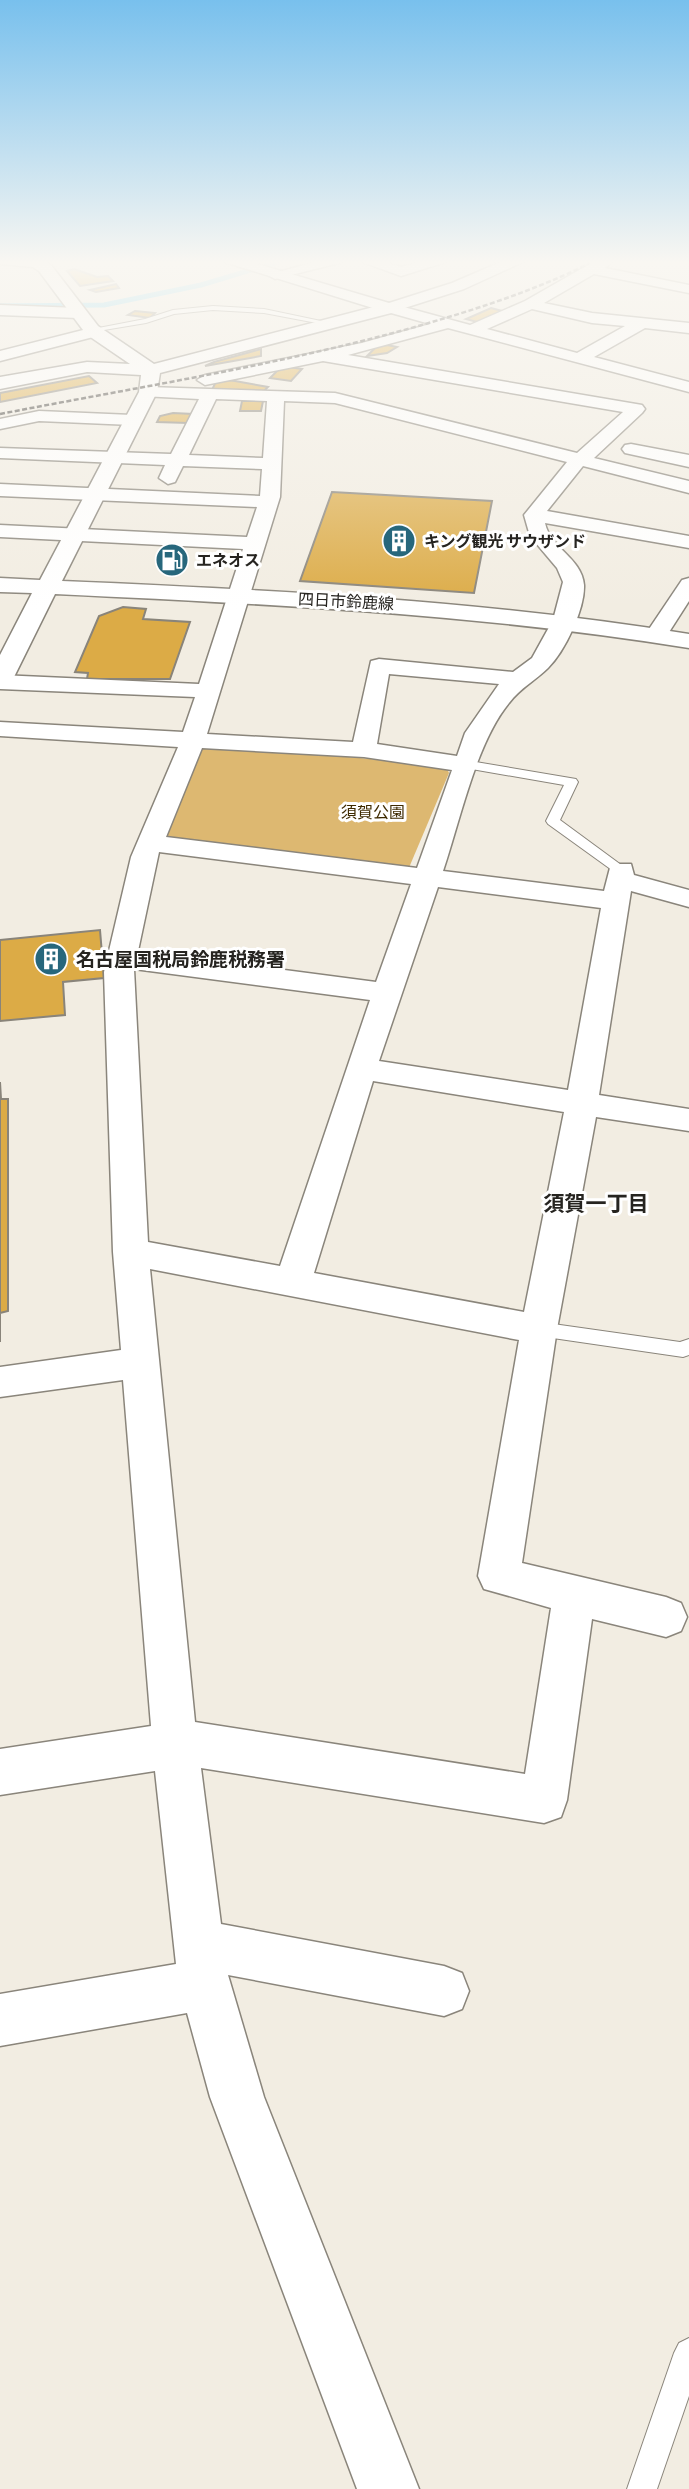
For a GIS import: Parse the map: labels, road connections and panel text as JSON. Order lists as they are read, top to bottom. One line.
{"streets":{"street":["四日市鈴鹿線"]},"districts":["須賀一丁目"],"parks":["須賀公園"],"places":{"building":["キング観光 サウザンド","名古屋国税局鈴鹿税務署"],"fuel station":["エネオス"]}}
